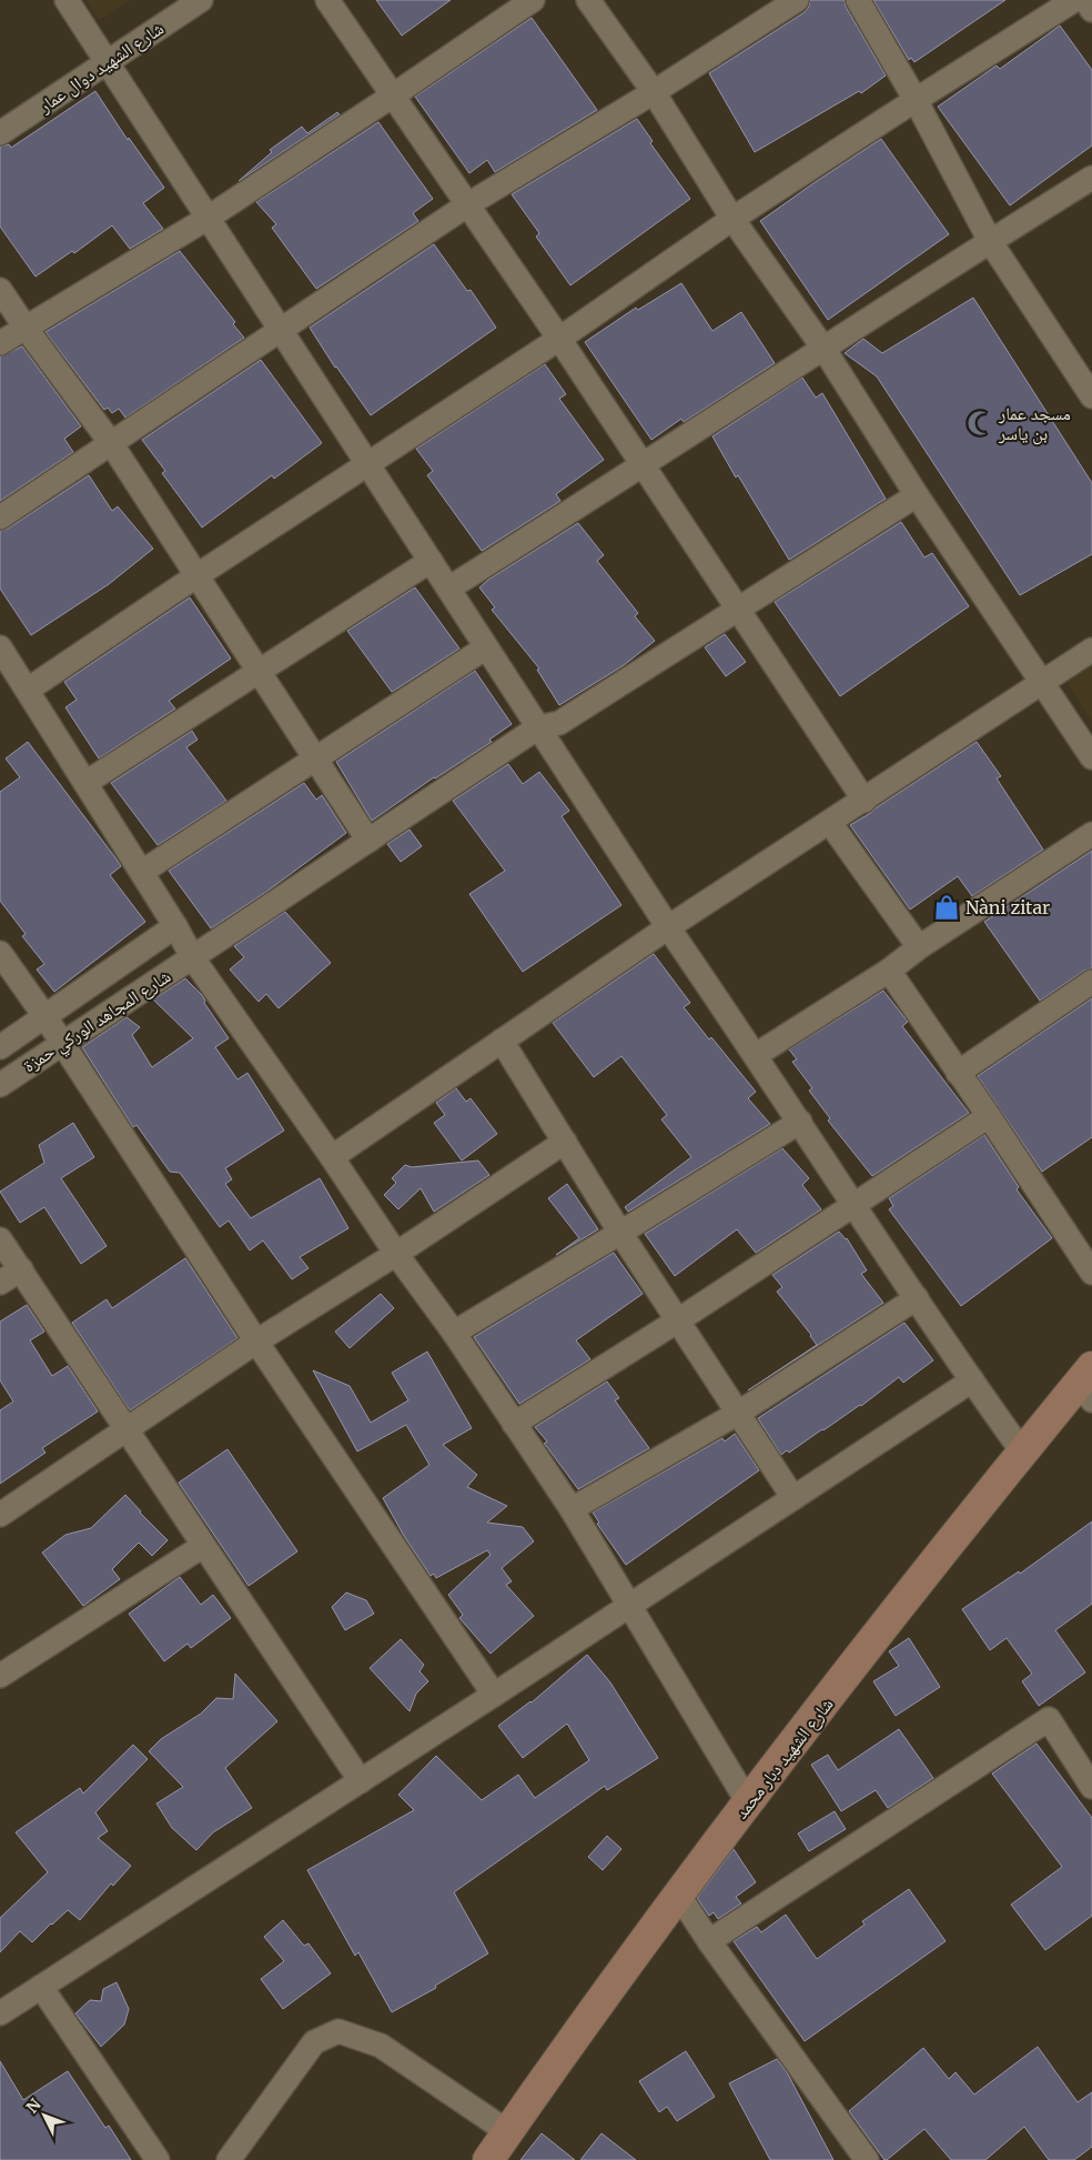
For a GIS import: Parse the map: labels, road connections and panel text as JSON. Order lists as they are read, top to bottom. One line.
{"streets":{"street":["شارع الشهيد دوال عمار","شارع المجاهد الوركي حمزة","شارع الشهيد دبار محمد"]},"places":{"mosque":["مسجد عمار بن ياسر"],"shop":["Nàni zitar"]},"north":"top left"}
